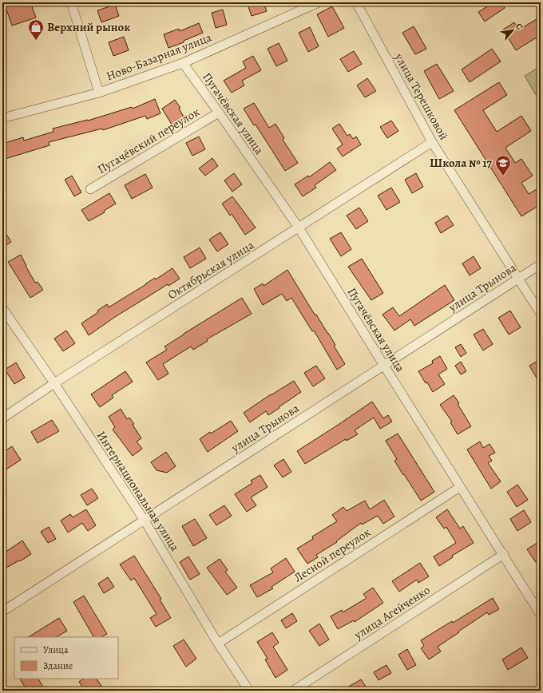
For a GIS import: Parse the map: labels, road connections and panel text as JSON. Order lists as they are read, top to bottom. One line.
{"streets":{"street":["Ново-Базарная улица","улица Терешковой","Пугачёвская улица","Пугачёвский переулок","Октябрьская улица","улица Трынова","Интернациональная улица","Лесной переулок","улица Агейченко"]},"crossings":[["Ново-Базарная улица","Пугачёвская улица"],["улица Терешковой","Октябрьская улица"],["улица Терешковой","улица Трынова"],["Пугачёвская улица","Пугачёвский переулок"],["Пугачёвская улица","Октябрьская улица"],["Пугачёвская улица","улица Трынова"],["Пугачёвская улица","Лесной переулок"],["Пугачёвская улица","улица Агейченко"],["Октябрьская улица","Интернациональная улица"],["улица Трынова","Интернациональная улица"],["Интернациональная улица","Лесной переулок"]],"places":{"shop":["Верхний рынок"],"school or university":["Школа № 17"]},"legend":["Улица","Здание"],"north":"top right"}
